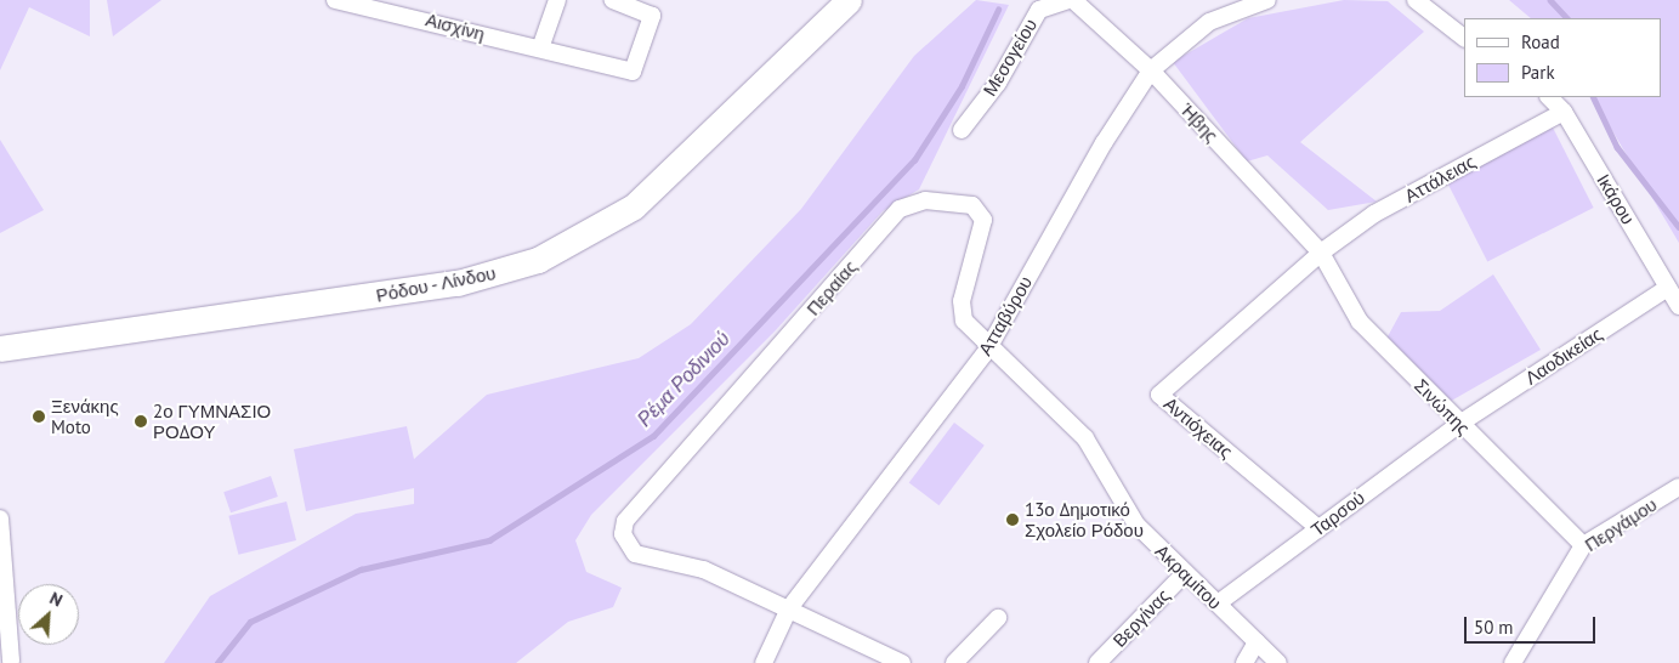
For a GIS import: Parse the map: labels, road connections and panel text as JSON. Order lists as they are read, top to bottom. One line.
{"streets":{"main road":["Ρόδου - Λίνδου"],"street":["Αισχίνη","Μεσογείου","Ήβης","Αττάλειας","Ικάρου","Περαίας","Ατταβύρου","Λαοδικείας","Σινώπης","Αντιόχειας","Ταρσού","Περγάμου","Ακραμίτου","Βεργίνας"]},"crossings":[["Μεσογείου","Ήβης"],["Ήβης","Αττάλειας"],["Ήβης","Ατταβύρου"],["Ήβης","Σινώπης"],["Ήβης","Αντιόχειας"],["Αττάλειας","Ικάρου"],["Αττάλειας","Σινώπης"],["Αττάλειας","Αντιόχειας"],["Ικάρου","Λαοδικείας"],["Περαίας","Ατταβύρου"],["Περαίας","Ακραμίτου"],["Ατταβύρου","Ακραμίτου"],["Λαοδικείας","Σινώπης"],["Λαοδικείας","Ταρσού"],["Σινώπης","Αντιόχειας"],["Σινώπης","Ταρσού"],["Σινώπης","Περγάμου"],["Αντιόχειας","Ταρσού"],["Ταρσού","Ακραμίτου"],["Ακραμίτου","Βεργίνας"]],"water":["Ρέμα Ροδινιού"],"places":["Ξενάκης Moto","2ο ΓΥΜΝΑΣΙΟ ΡΟΔΟΥ","13ο Δημοτικό Σχολείο Ρόδου"],"legend":["Road","Park"],"scale_bar":"50 m","north":"top right"}
